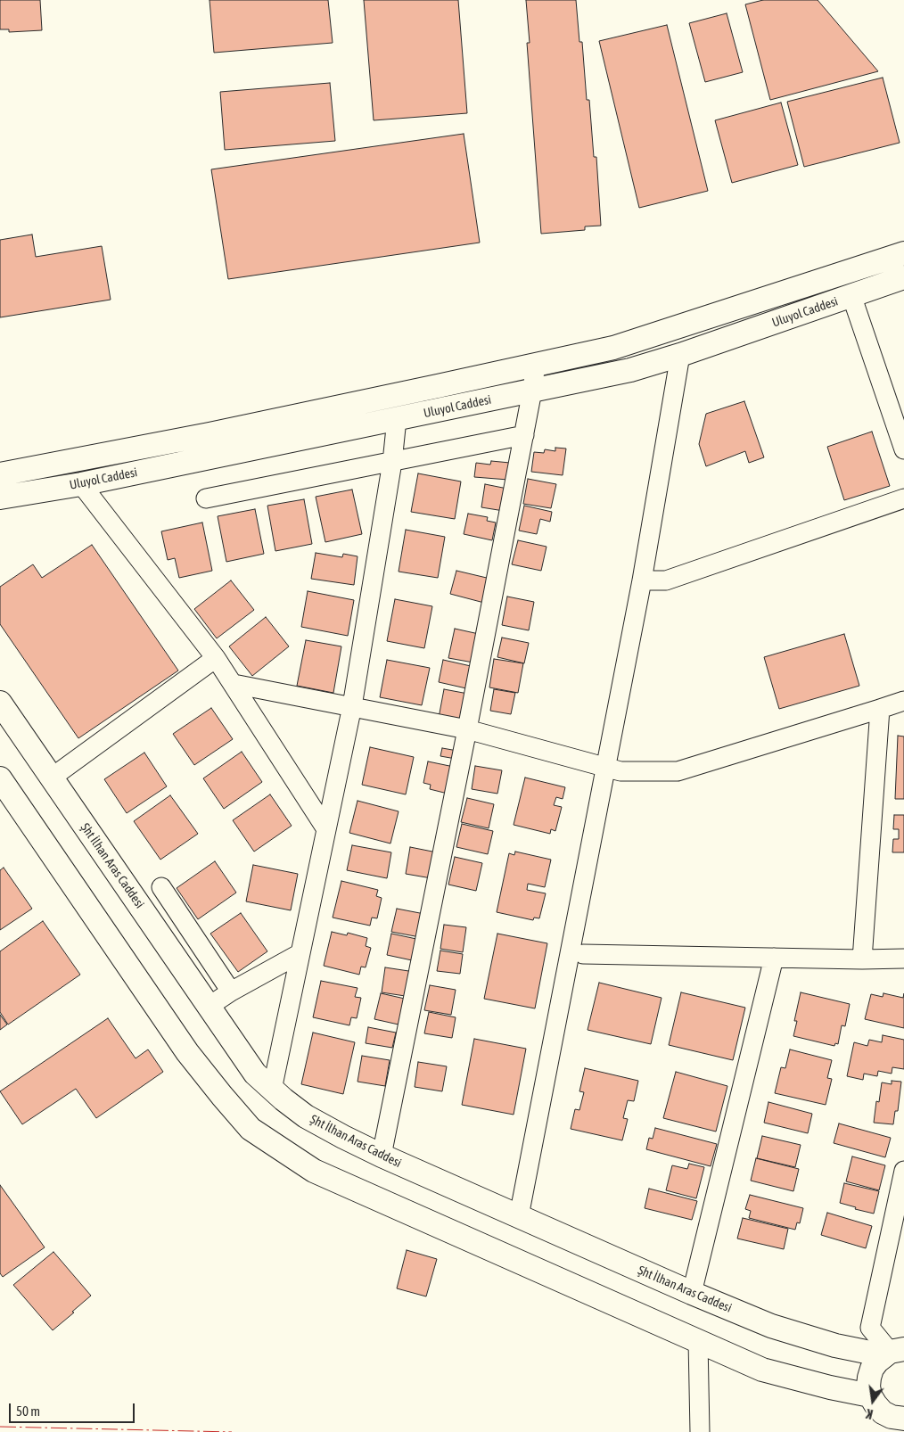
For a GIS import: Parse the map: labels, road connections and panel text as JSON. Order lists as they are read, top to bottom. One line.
{"streets":{"main road":["Uluyol Caddesi","Şht İlhan Aras Caddesi"]},"scale_bar":"50 m","north":"bottom"}
